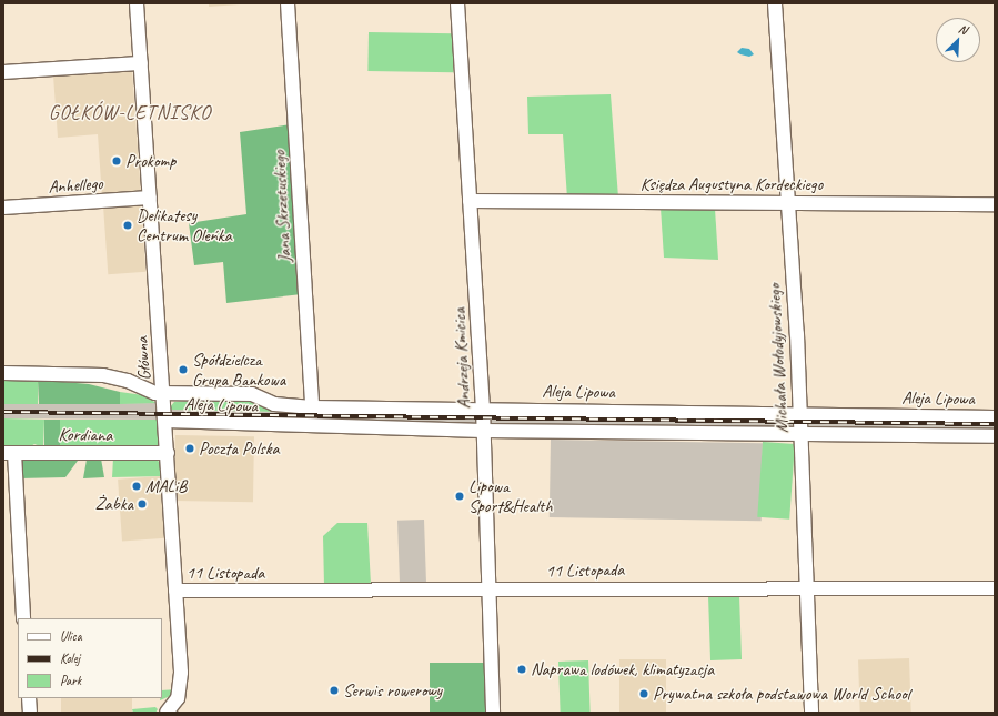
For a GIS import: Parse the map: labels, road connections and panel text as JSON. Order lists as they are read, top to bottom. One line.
{"streets":{"street":["Księdza Augustyna Kordeckiego","Anhellego","Jana Skrzetuskiego","Główna","Andrzeja Kmicica","Michała Wołodyjowskiego","Aleja Lipowa","Kordiana","11 Listopada"]},"crossings":[["Księdza Augustyna Kordeckiego","Andrzeja Kmicica"],["Księdza Augustyna Kordeckiego","Michała Wołodyjowskiego"],["Anhellego","Główna"],["Jana Skrzetuskiego","Aleja Lipowa"],["Główna","Aleja Lipowa"],["Główna","Kordiana"],["Główna","11 Listopada"],["Andrzeja Kmicica","Aleja Lipowa"],["Andrzeja Kmicica","11 Listopada"],["Michała Wołodyjowskiego","Aleja Lipowa"],["Michała Wołodyjowskiego","11 Listopada"]],"districts":["GOŁKÓW-LETNISKO"],"places":["Prokomp","Delikatesy Centrum Oleńka","Spółdzielcza Grupa Bankowa","Poczta Polska","MALiB","Lipowa Sport&Health","Żabka","Naprawa lodówek, klimatyzacja","Serwis rowerowy","Prywatna szkoła podstawowa World School"],"legend":["Ulica","Kolej","Park"],"north":"top right"}
